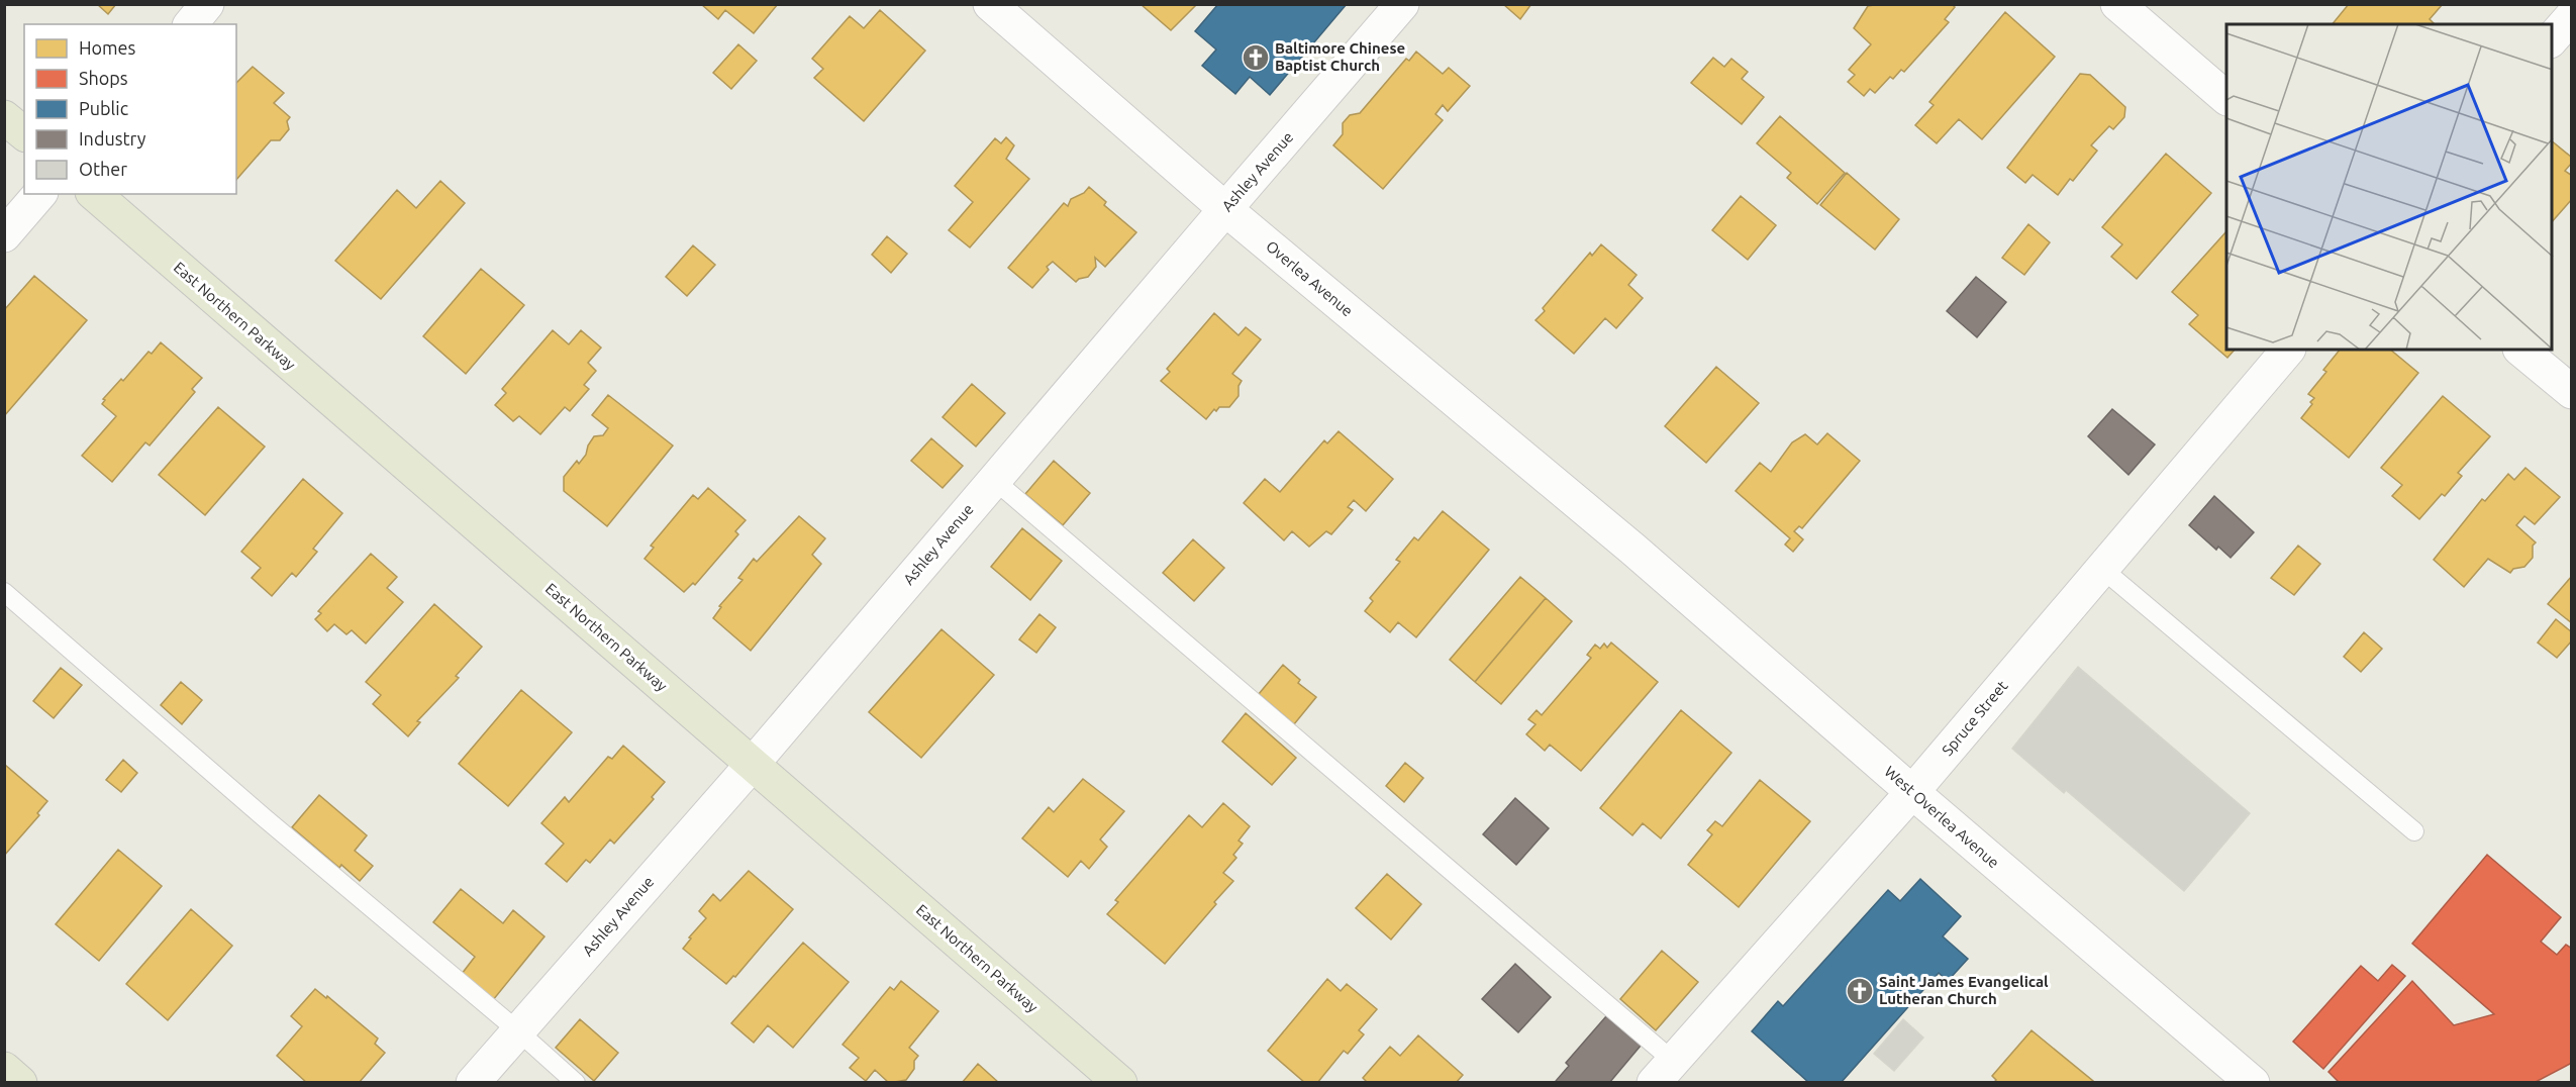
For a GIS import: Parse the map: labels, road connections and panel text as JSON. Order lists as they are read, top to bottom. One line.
{"streets":{"main road":["East Northern Parkway"],"street":["Ashley Avenue","Overlea Avenue","Spruce Street","West Overlea Avenue"]},"crossings":[["Ashley Avenue","Overlea Avenue"],["Ashley Avenue","East Northern Parkway"],["Overlea Avenue","West Overlea Avenue"],["Spruce Street","West Overlea Avenue"]],"places":{"church":["Baltimore Chinese Baptist Church","Saint James Evangelical Lutheran Church"]},"legend":["Homes","Shops","Public","Industry","Other"]}
